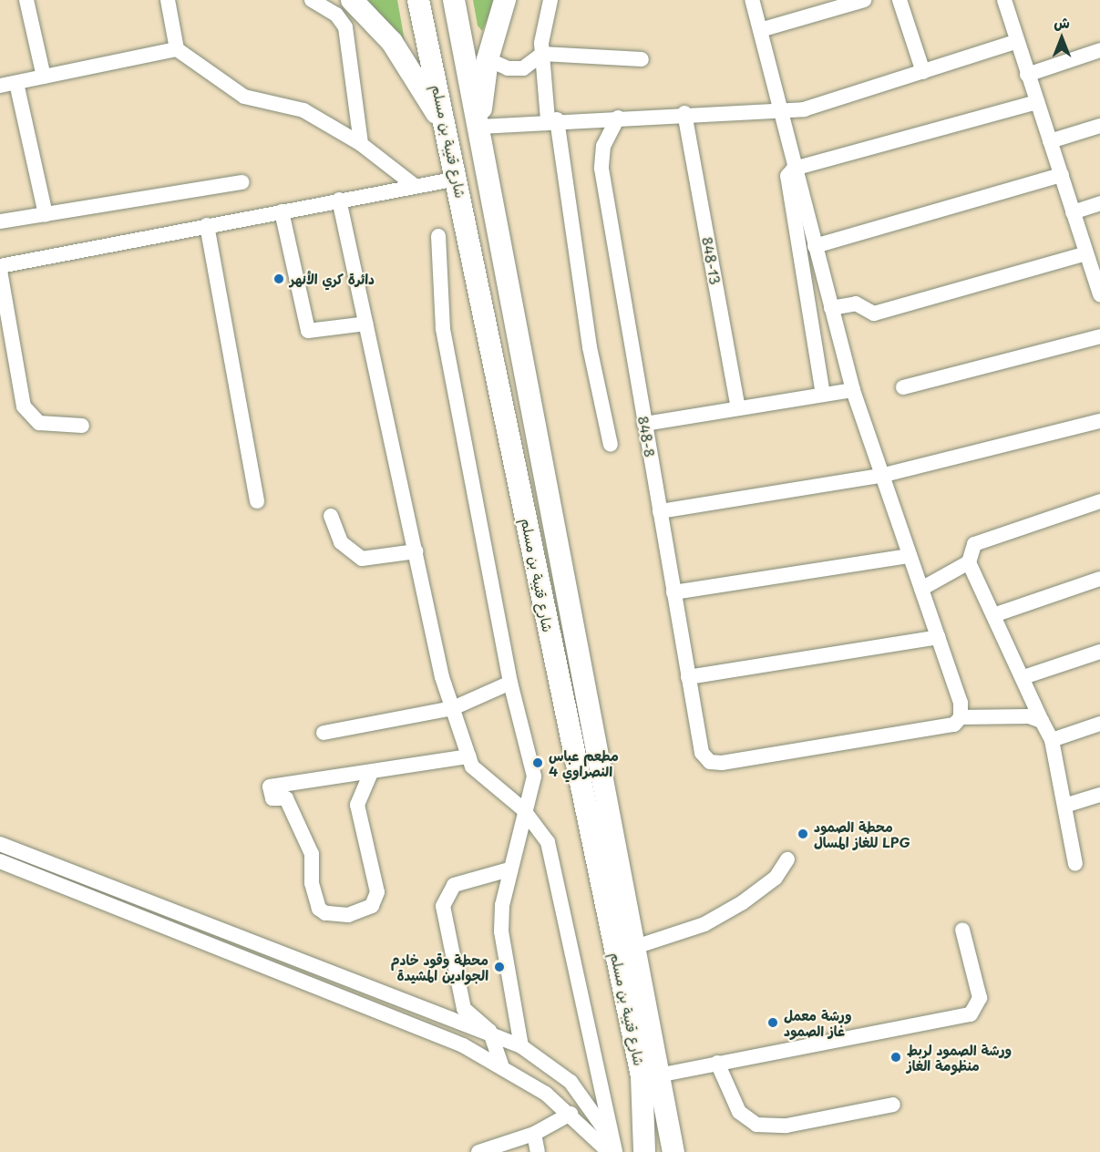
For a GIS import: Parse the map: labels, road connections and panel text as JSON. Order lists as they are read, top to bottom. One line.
{"streets":{"highway":["شارع قتيبة بن مسلم"],"street":["848-13","848-8"]},"places":["دائرة كري الأنهر","مطعم عباس النصراوي 4","محطة الصمود للغاز المسال LPG","محطة وقود خادم الجوادين المشيدة","ورشة معمل غاز الصمود","ورشة الصمود لربط منظومة الغاز"],"north":"top"}
